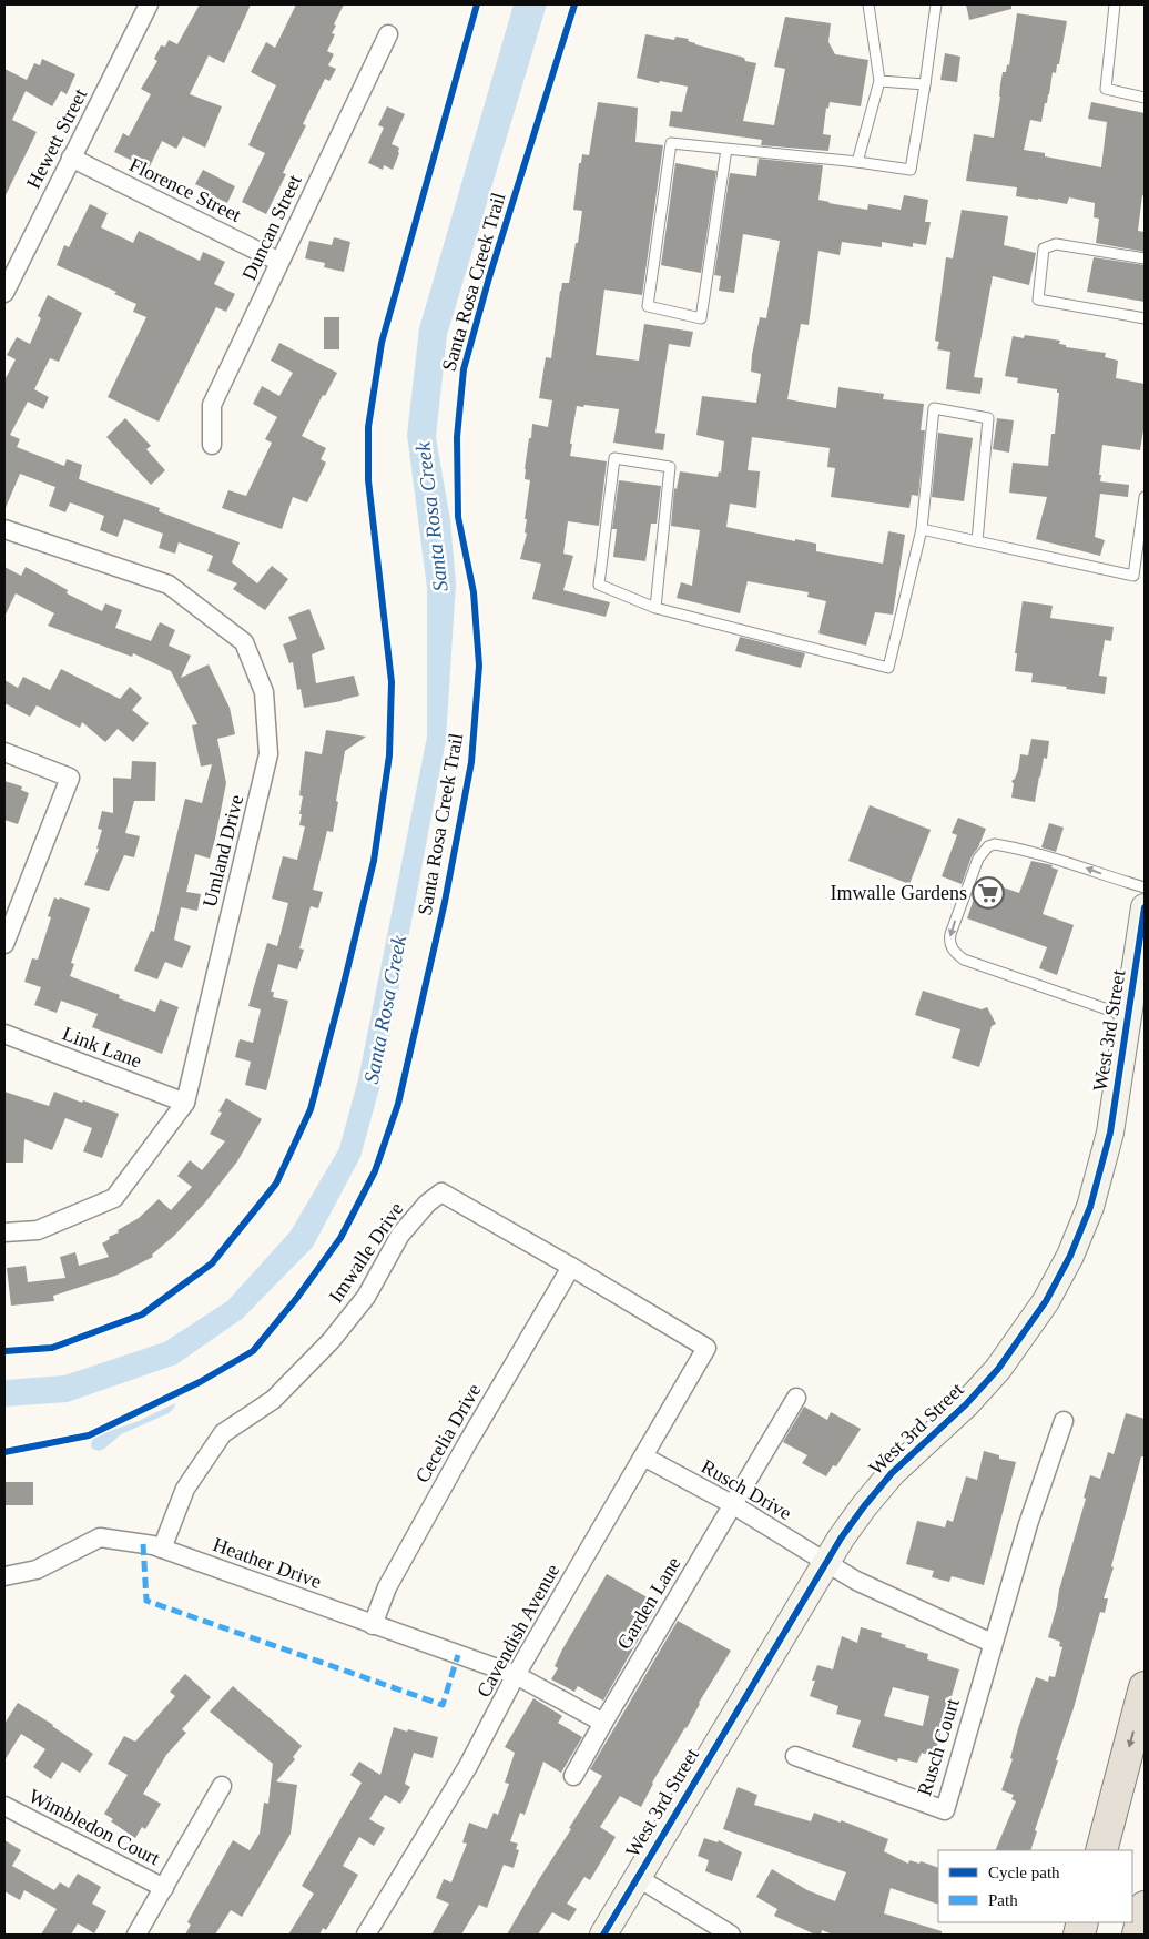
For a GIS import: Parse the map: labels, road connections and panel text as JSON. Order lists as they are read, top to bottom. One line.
{"streets":{"main road":["West 3rd Street"],"street":["Hewett Street","Florence Street","Duncan Street","Umland Drive","Link Lane","Imwalle Drive","Cecelia Drive","Rusch Drive","Heather Drive","Garden Lane","Cavendish Avenue","Rusch Court","Wimbledon Court"],"cycle path":["Santa Rosa Creek Trail"]},"crossings":[["Hewett Street","Florence Street"],["Florence Street","Duncan Street"],["Umland Drive","Link Lane"],["West 3rd Street","Rusch Drive"],["Imwalle Drive","Cecelia Drive"],["Imwalle Drive","Heather Drive"],["Imwalle Drive","Cavendish Avenue"],["Cecelia Drive","Heather Drive"],["Rusch Drive","Garden Lane"],["Rusch Drive","Cavendish Avenue"],["Heather Drive","Cavendish Avenue"]],"water":["Santa Rosa Creek"],"places":{"supermarket":["Imwalle Gardens"]},"legend":["Cycle path","Path"]}
